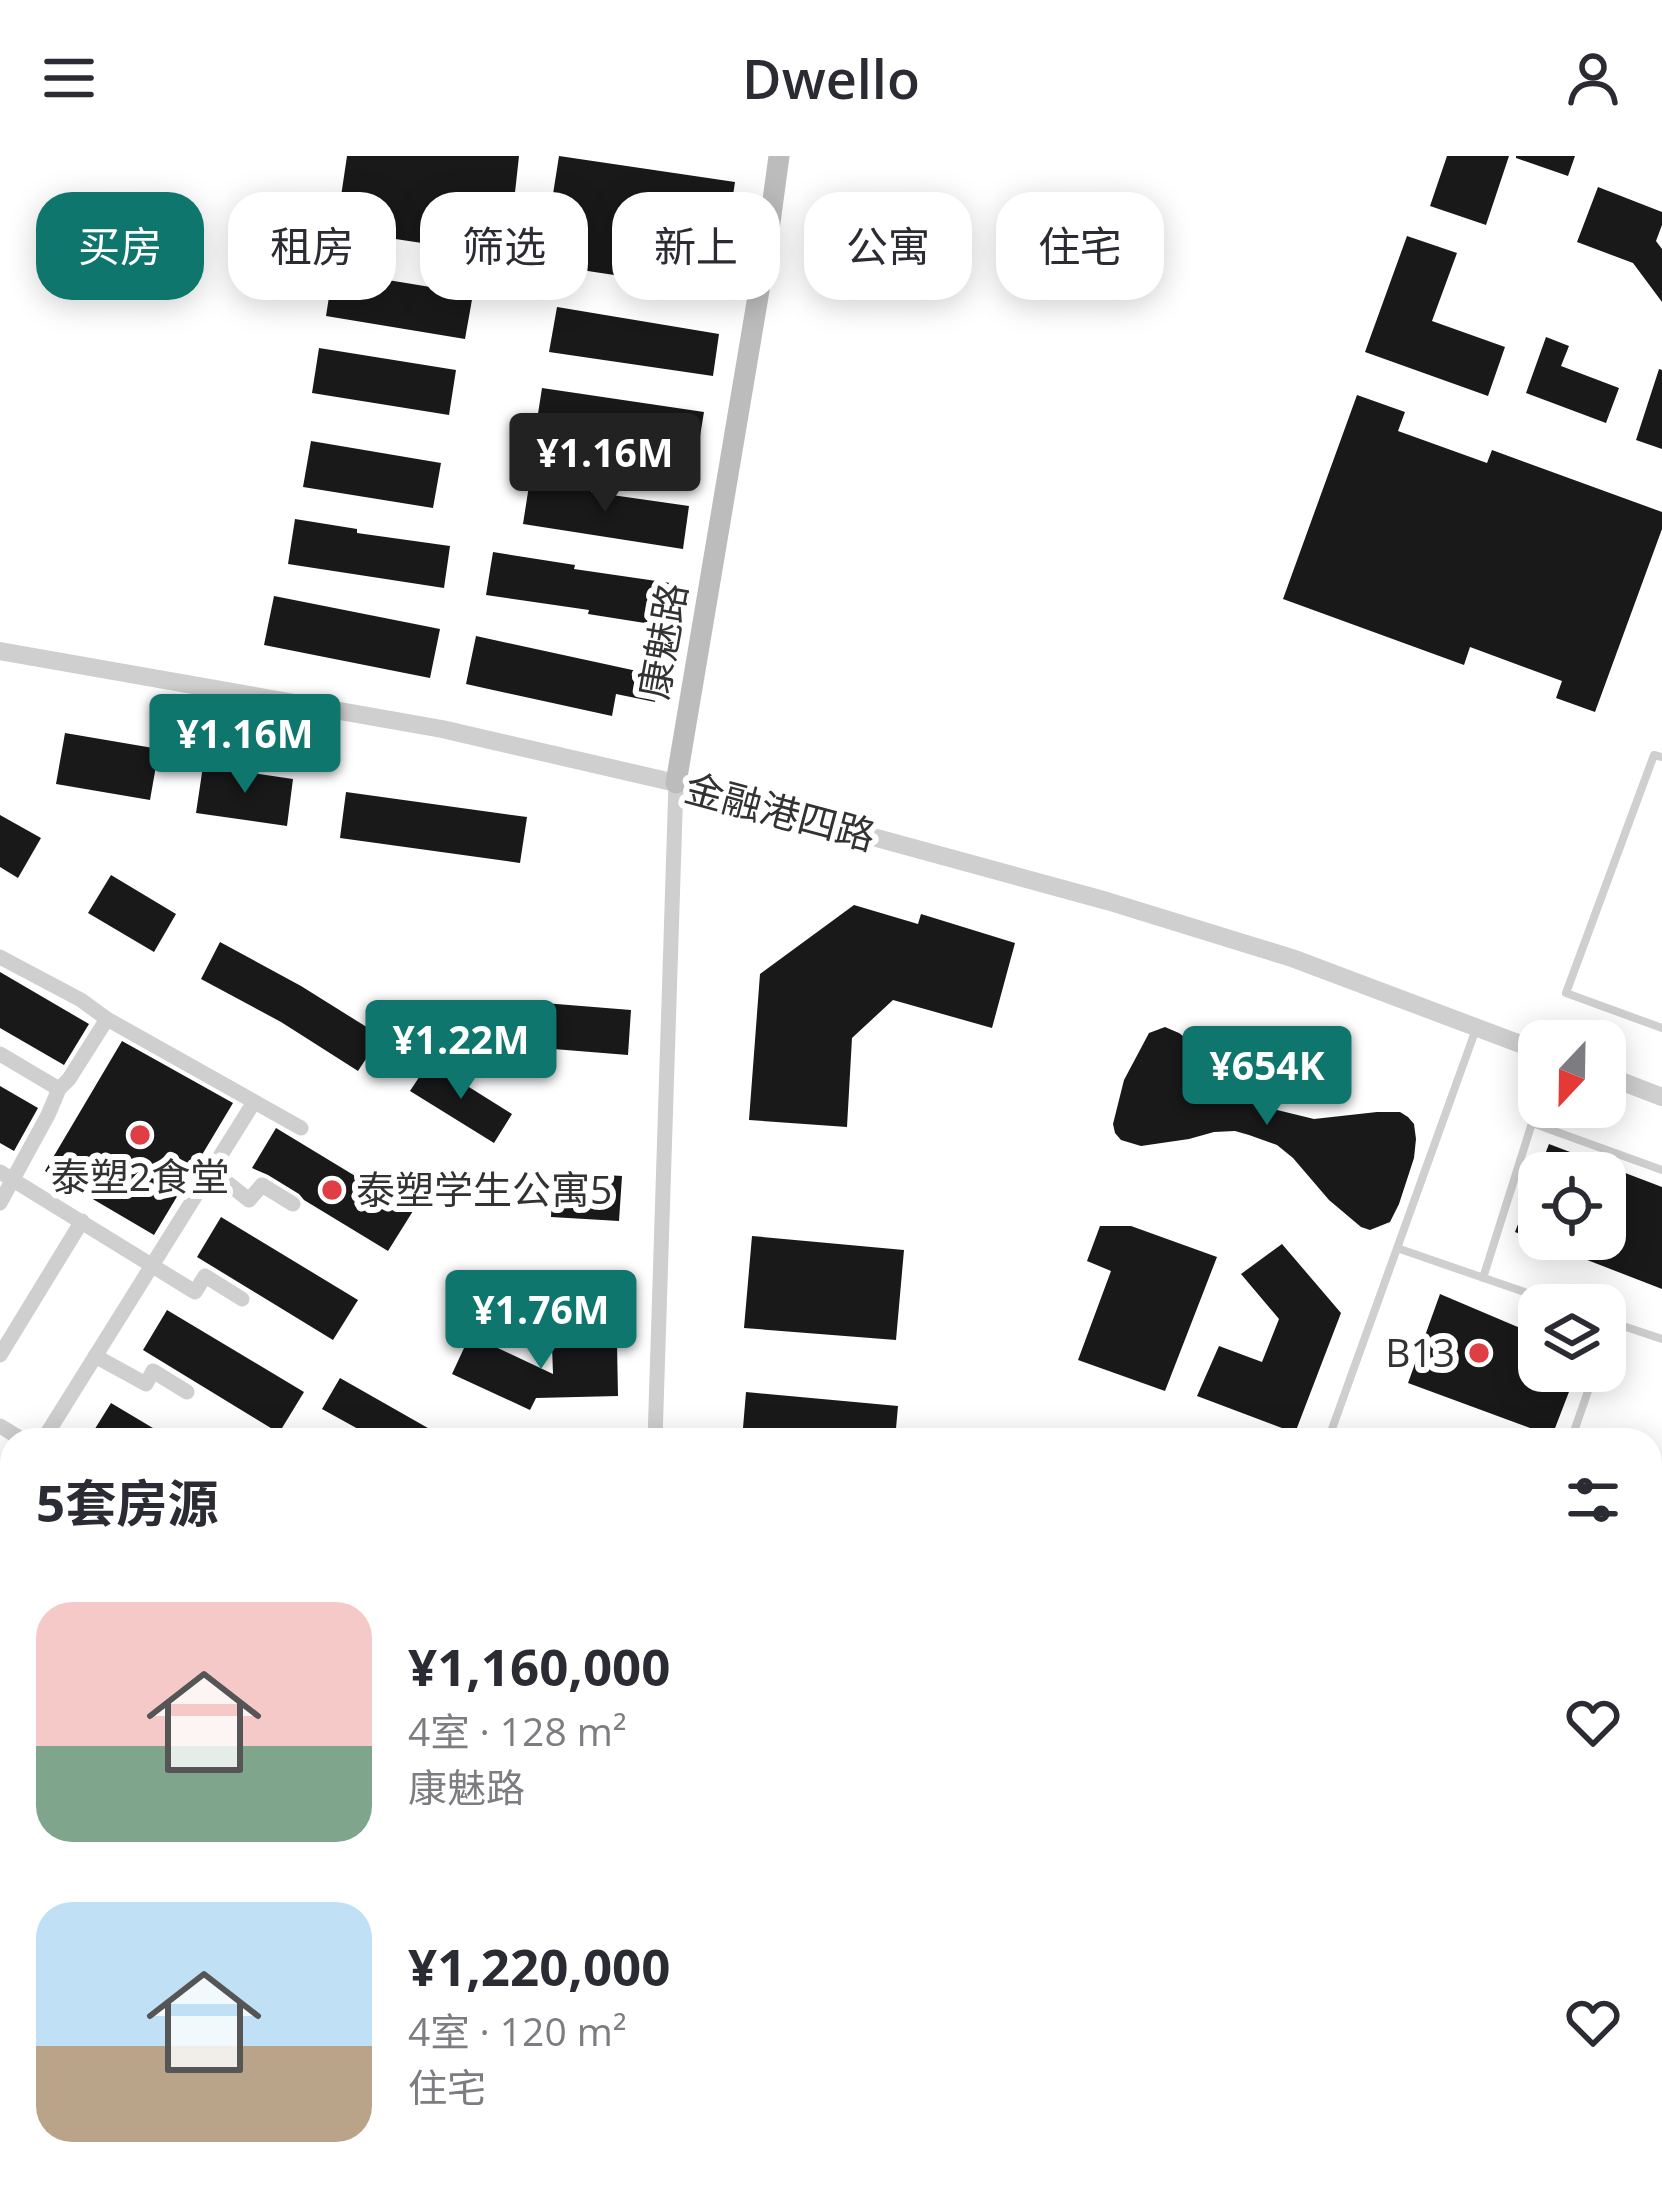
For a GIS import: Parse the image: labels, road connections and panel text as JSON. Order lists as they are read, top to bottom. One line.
{"streets":{"main road":["康魅路"],"street":["金融港四路"]},"crossings":[["康魅路","金融港四路"]],"places":["泰塑2食堂","泰塑学生公寓5","B13"],"north":"bottom","page":{"header":"Dwello","chip":["买房","租房","筛选","新上","公寓","住宅"],"price":["¥1.16M","¥1.16M","¥1.22M","¥654K","¥1.76M"],"heading":"5套房源","list":[{"name":"¥1,160,000","note":"4室 · 128 m² · 康魅路"},{"name":"¥1,220,000","note":"4室 · 120 m² · 住宅"}]}}
